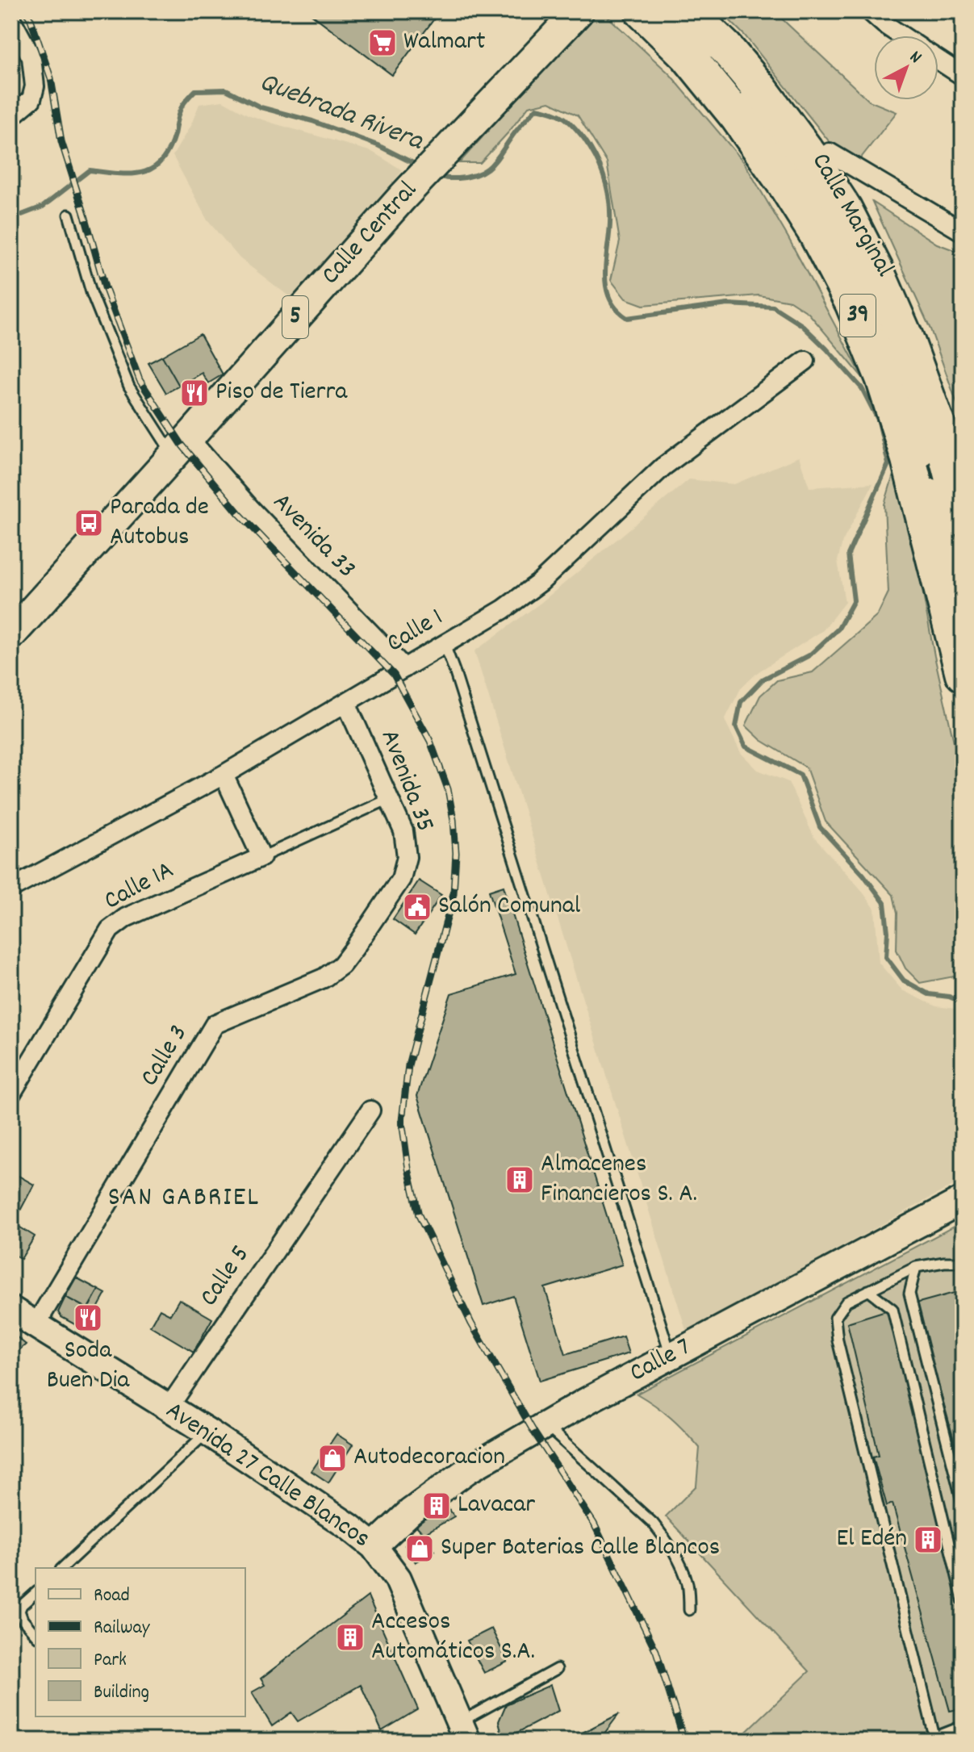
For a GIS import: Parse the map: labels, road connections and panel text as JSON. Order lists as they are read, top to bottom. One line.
{"streets":{"highway":["39"],"main road":["Calle Central","5"],"street":["Calle Marginal","Avenida 33","Calle 1","Avenida 35","Calle 1A","Calle 3","Calle 5","Calle 7","Avenida 27 Calle Blancos"]},"crossings":[["Calle Marginal","39"],["Calle Central","Avenida 33"],["Avenida 33","Calle 1"],["Calle 1","Avenida 35"],["Avenida 35","Calle 3"],["Calle 3","Avenida 27 Calle Blancos"],["Calle 5","Avenida 27 Calle Blancos"],["Calle 7","Avenida 27 Calle Blancos"]],"districts":["SAN GABRIEL"],"water":["Quebrada Rivera"],"places":{"supermarket":["Walmart"],"restaurant":["Piso de Tierra","Soda Buen Dia"],"bus stop":["Parada de Autobus"],"public building":["Salón Comunal"],"building":["Almacenes Financieros S. A.","Lavacar","El Edén","Accesos Automáticos S.A."],"shop":["Autodecoracion","Super Baterias Calle Blancos"]},"legend":["Road","Railway","Park","Building"],"north":"top right"}
